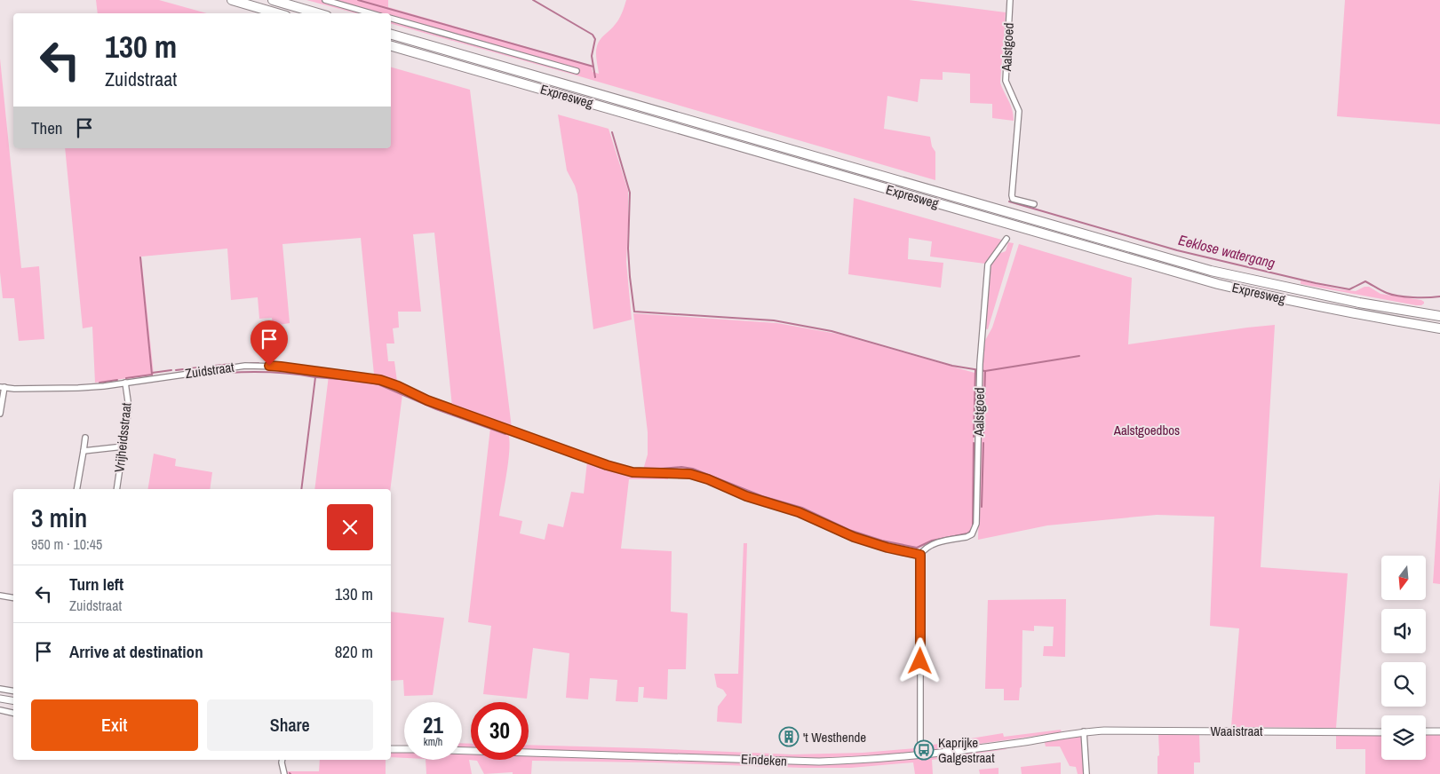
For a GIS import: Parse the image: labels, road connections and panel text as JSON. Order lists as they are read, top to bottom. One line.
{"streets":{"highway":["Expresweg"],"street":["Aalstgoed","Zuidstraat","Vrijheidsstraat","Waaistraat","Eindeken"]},"crossings":[["Aalstgoed","Zuidstraat"],["Zuidstraat","Vrijheidsstraat"],["Waaistraat","Eindeken"]],"water":["Eeklose watergang"],"parks":["Aalstgoedbos"],"places":{"building":["'t Westhende"],"bus stop":["Kaprijke Galgestraat"]},"north":"bottom","page":{"turn":["130 m","Zuidstraat"],"then":"Then","heading":["3 min","950 m · 10:45"],"list":[{"name":"Turn left","note":"Zuidstraat","value":"130 m"},{"name":"Arrive at destination","value":"820 m"}],"buttons":["Exit","Share"],"speed":"21 km/h","limit":"30"}}
